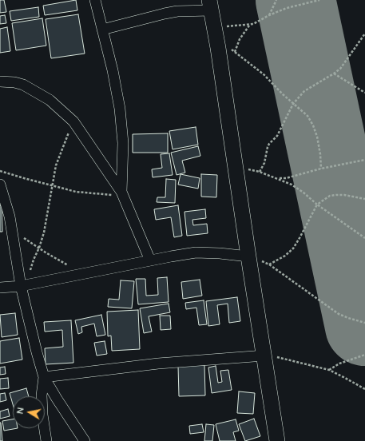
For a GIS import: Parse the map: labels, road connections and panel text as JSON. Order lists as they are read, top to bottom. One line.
{"north":"left"}
